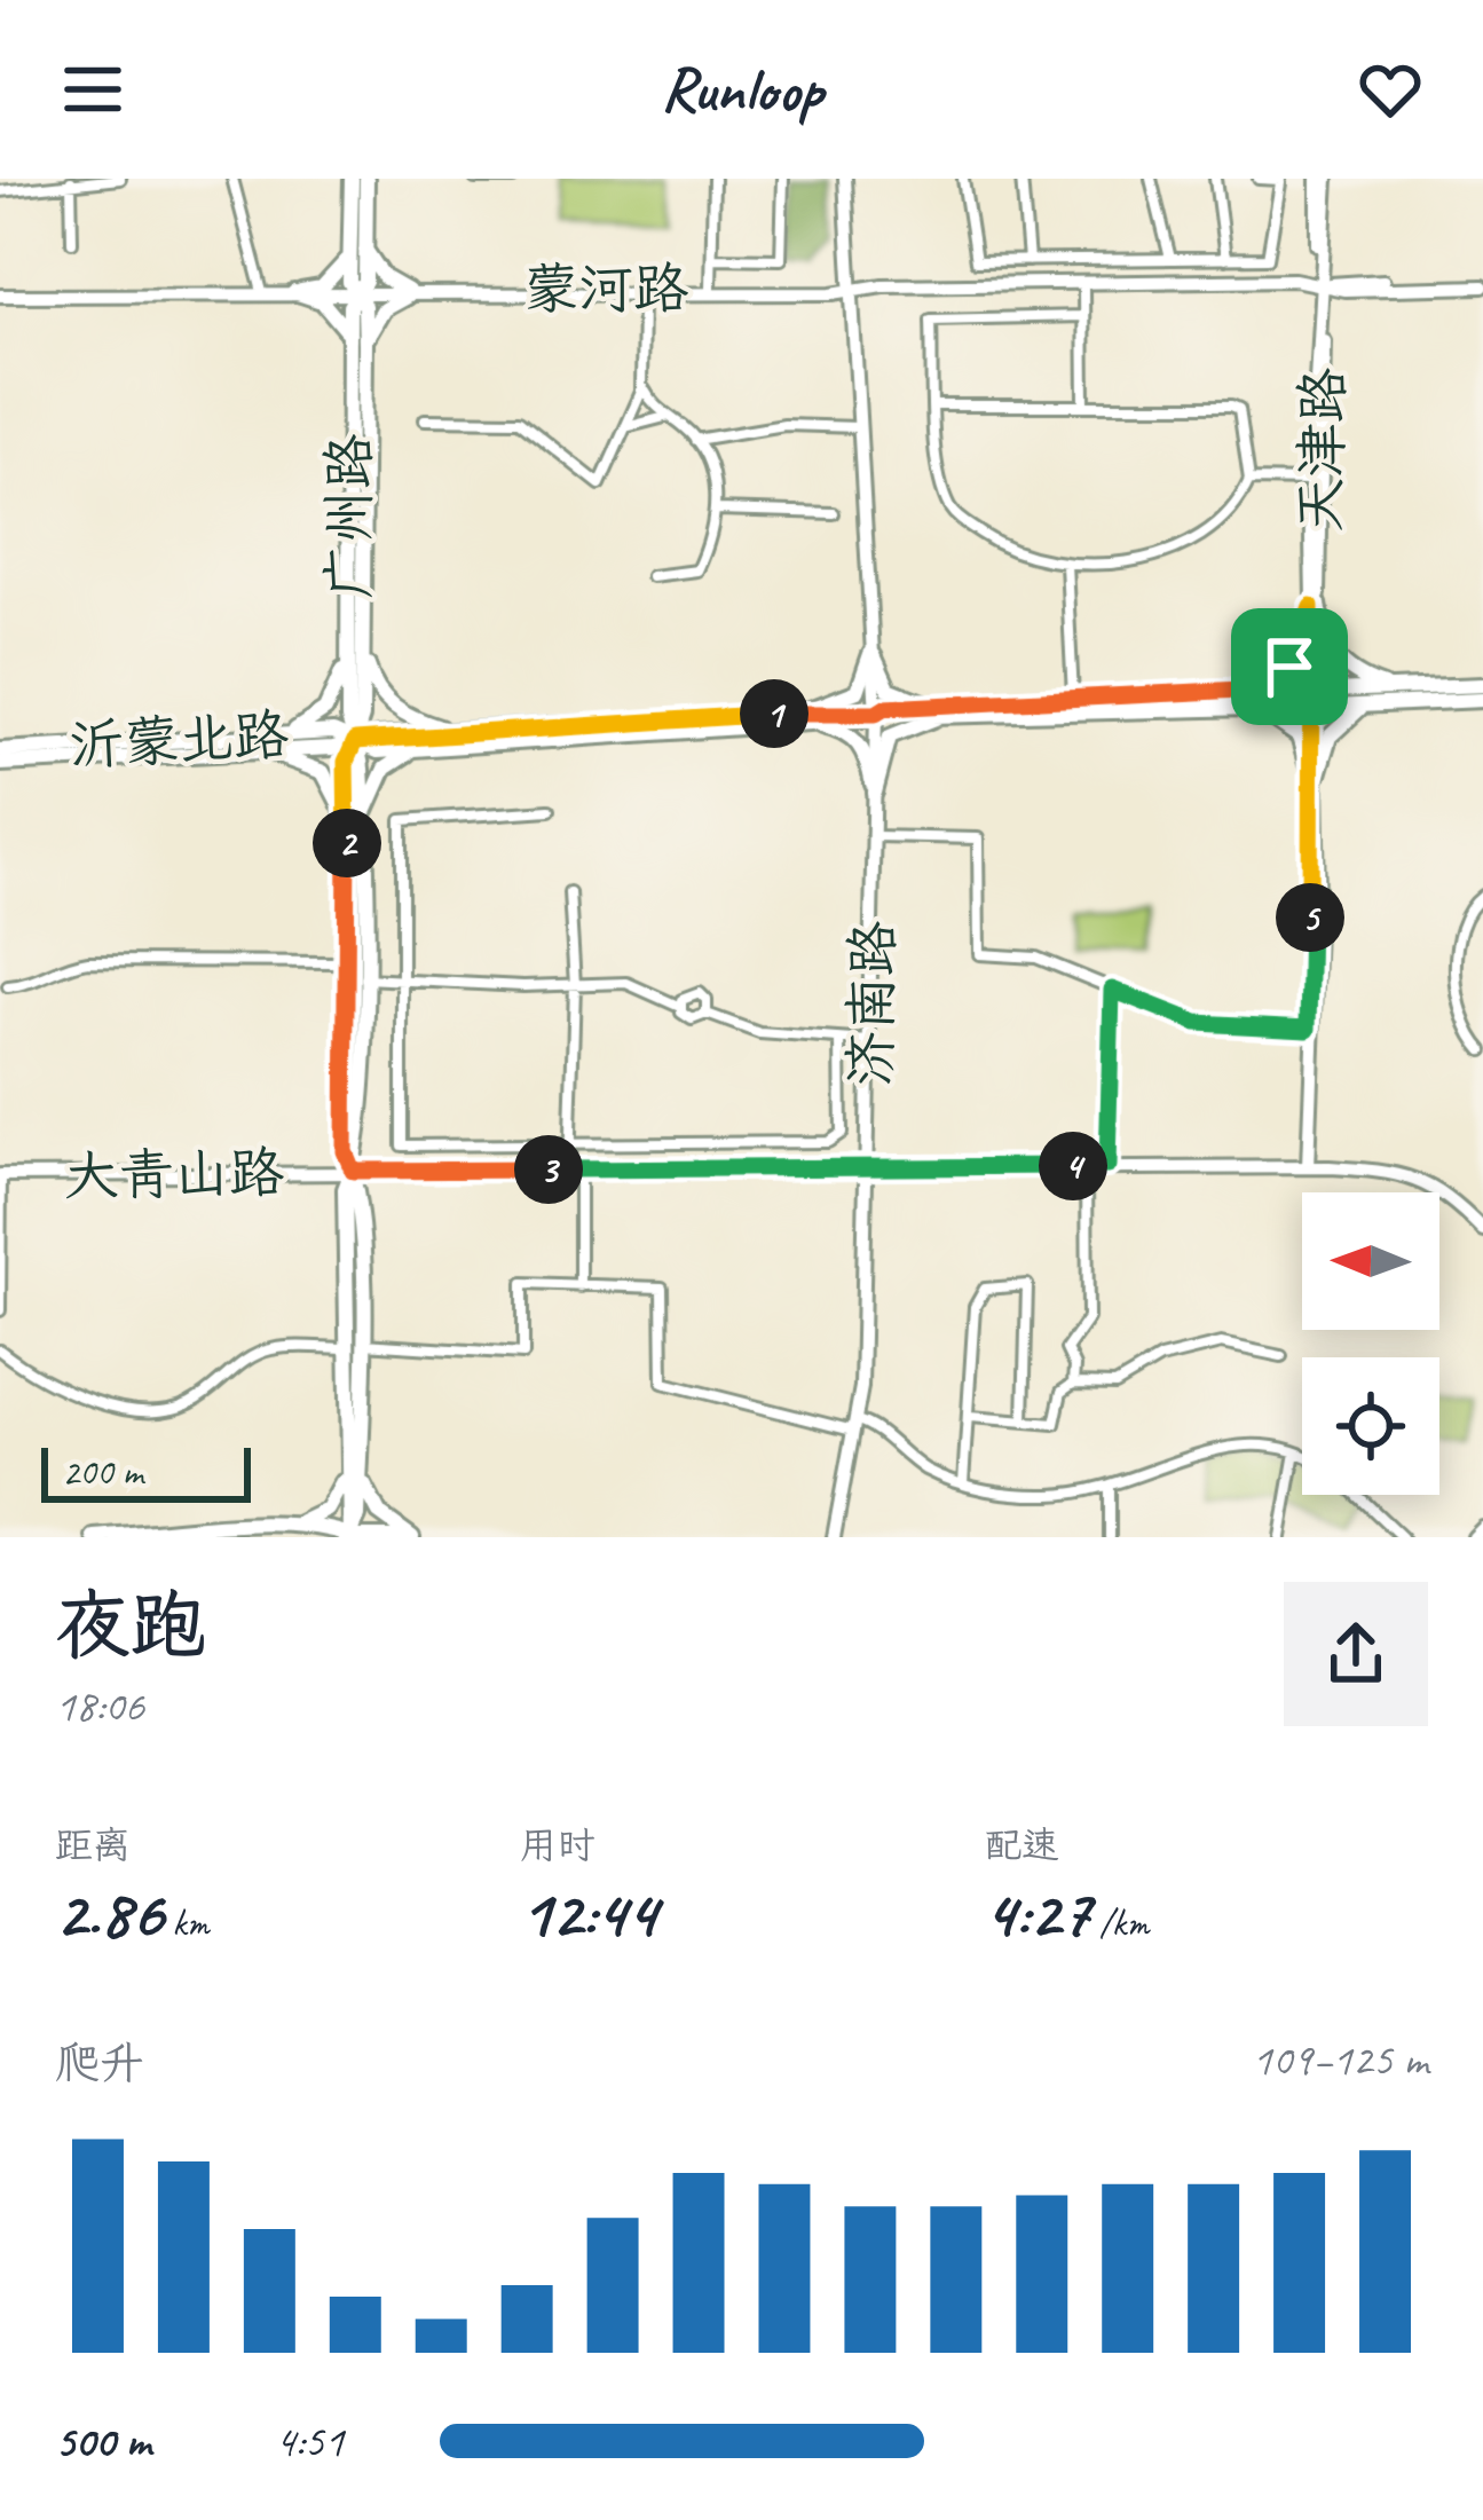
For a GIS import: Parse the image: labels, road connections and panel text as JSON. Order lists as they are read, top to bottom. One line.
{"streets":{"main road":["广州路","沂蒙北路"],"street":["蒙河路","天津路","济南路","大青山路"]},"crossings":[["蒙河路","天津路"],["蒙河路","广州路"],["蒙河路","济南路"],["天津路","沂蒙北路"],["天津路","大青山路"],["广州路","沂蒙北路"],["广州路","大青山路"],["沂蒙北路","济南路"],["济南路","大青山路"]],"scale_bar":"200 m","north":"left","page":{"header":"Runloop","pins":["1","2","5","4","3"],"scale":"200 m","heading":["夜跑","18:06"],"stats":[["距离","2.86 km"],["用时","12:44"],["配速","4:27 /km"]],"chart":["爬升","109–125 m"],"list":[{"name":"500 m","note":"4:51"}]}}
